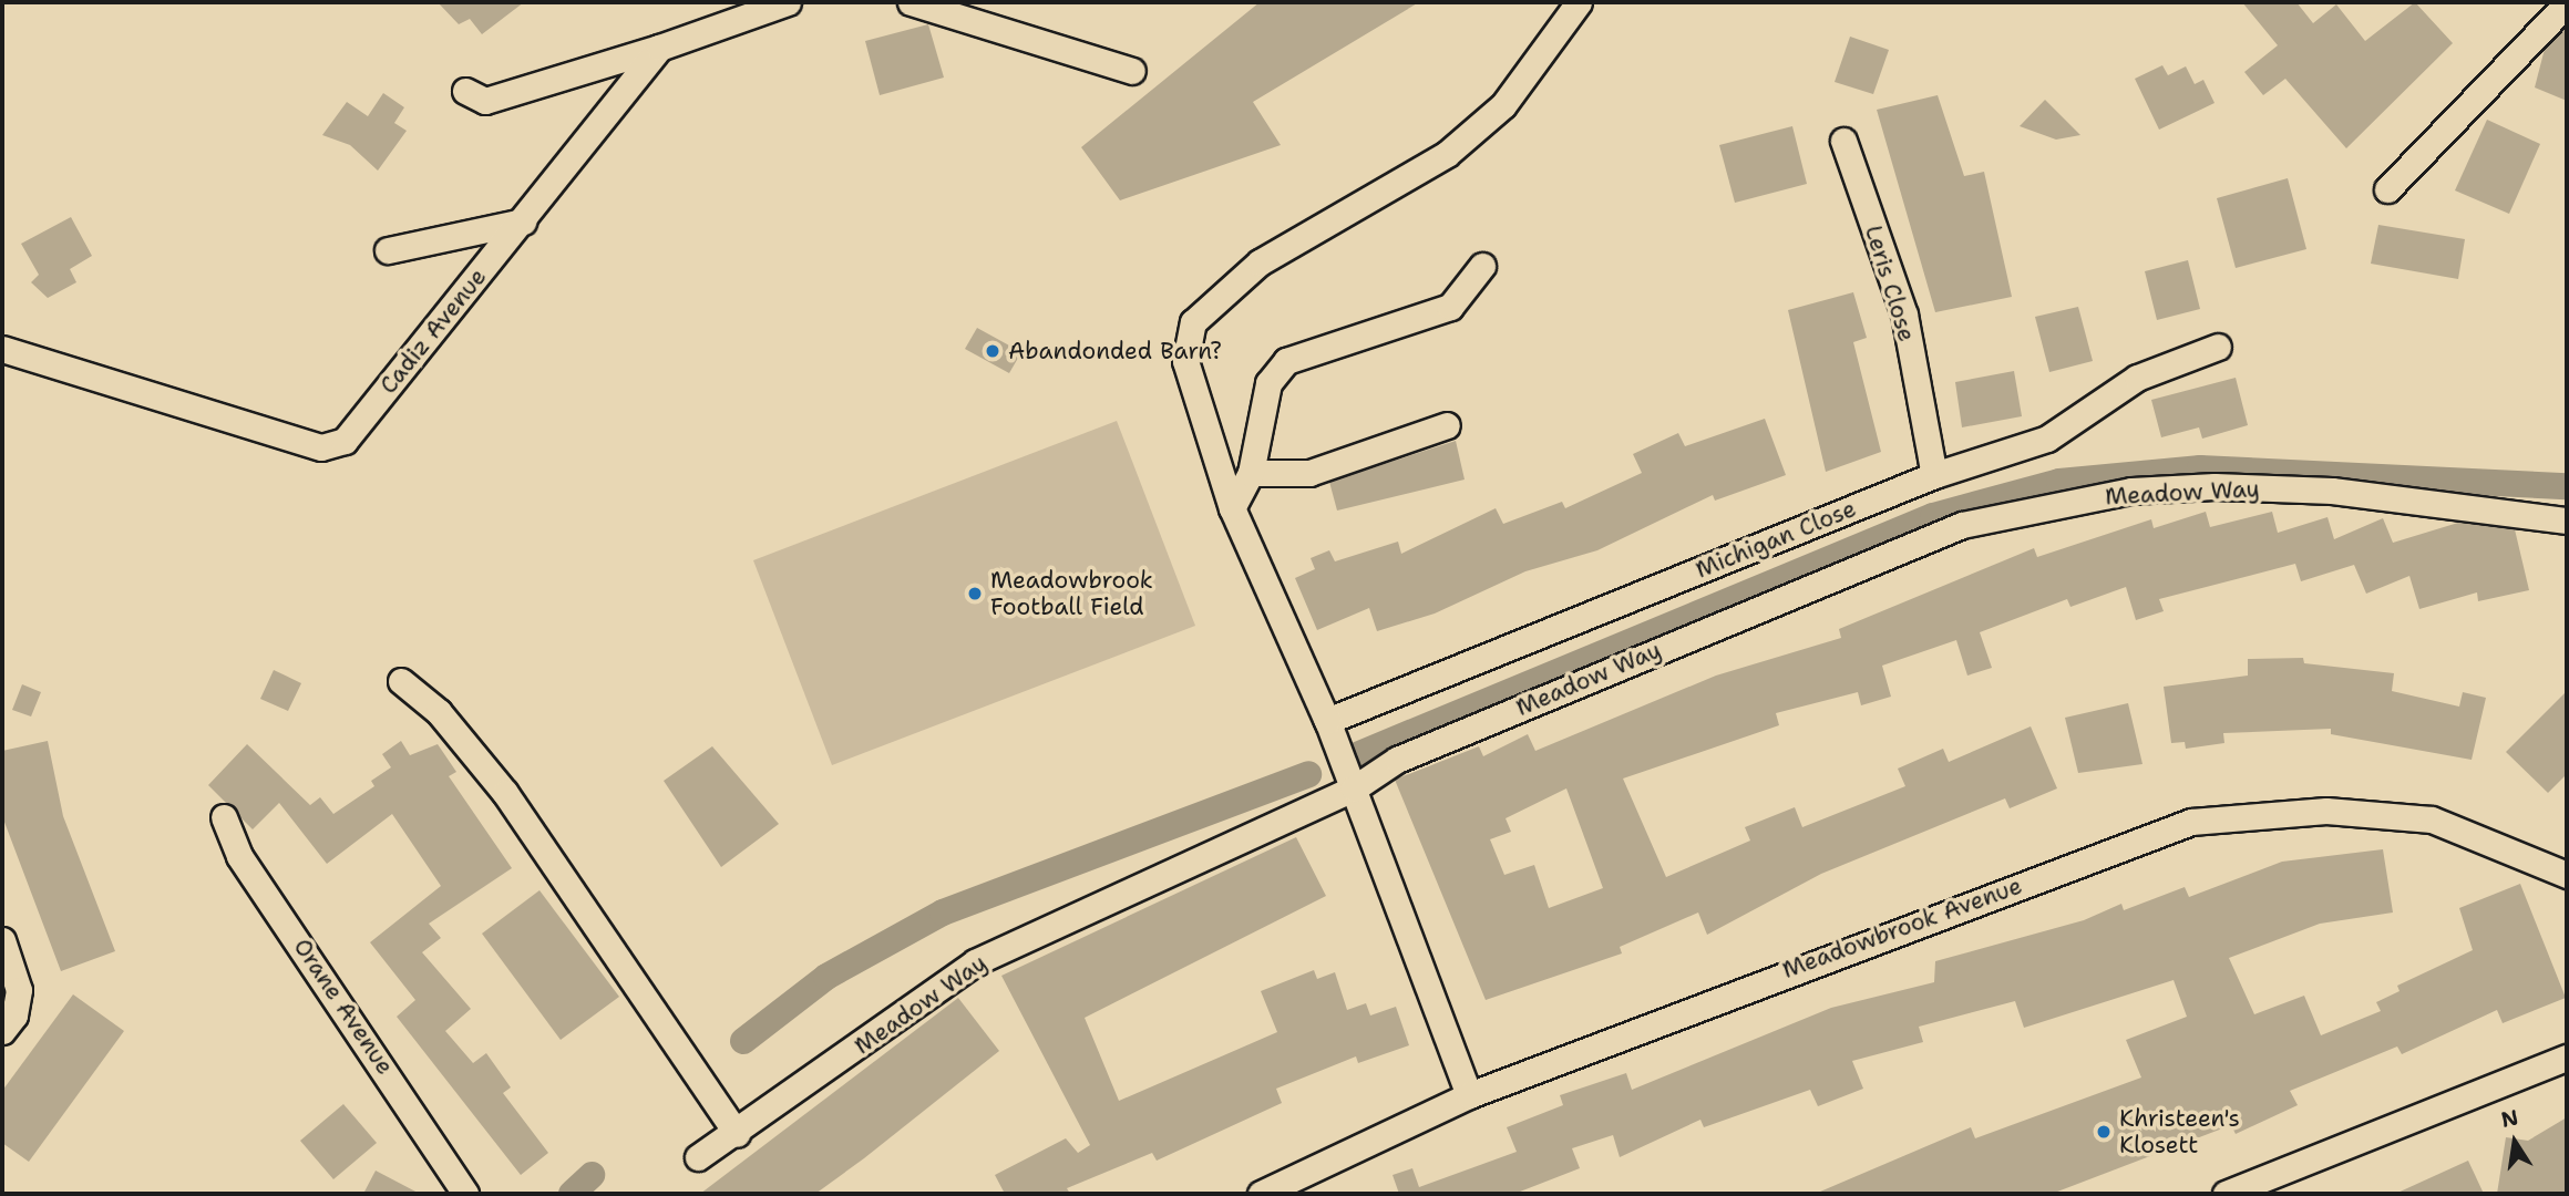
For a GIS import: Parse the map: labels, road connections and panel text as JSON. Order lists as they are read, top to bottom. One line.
{"streets":{"street":["Leris Close","Cadiz Avenue","Meadow Way","Michigan Close","Meadowbrook Avenue","Orane Avenue"]},"crossings":[["Leris Close","Michigan Close"]],"places":["Abandonded Barn?","Meadowbrook Football Field","Khristeen's Klosett"],"north":"top"}
